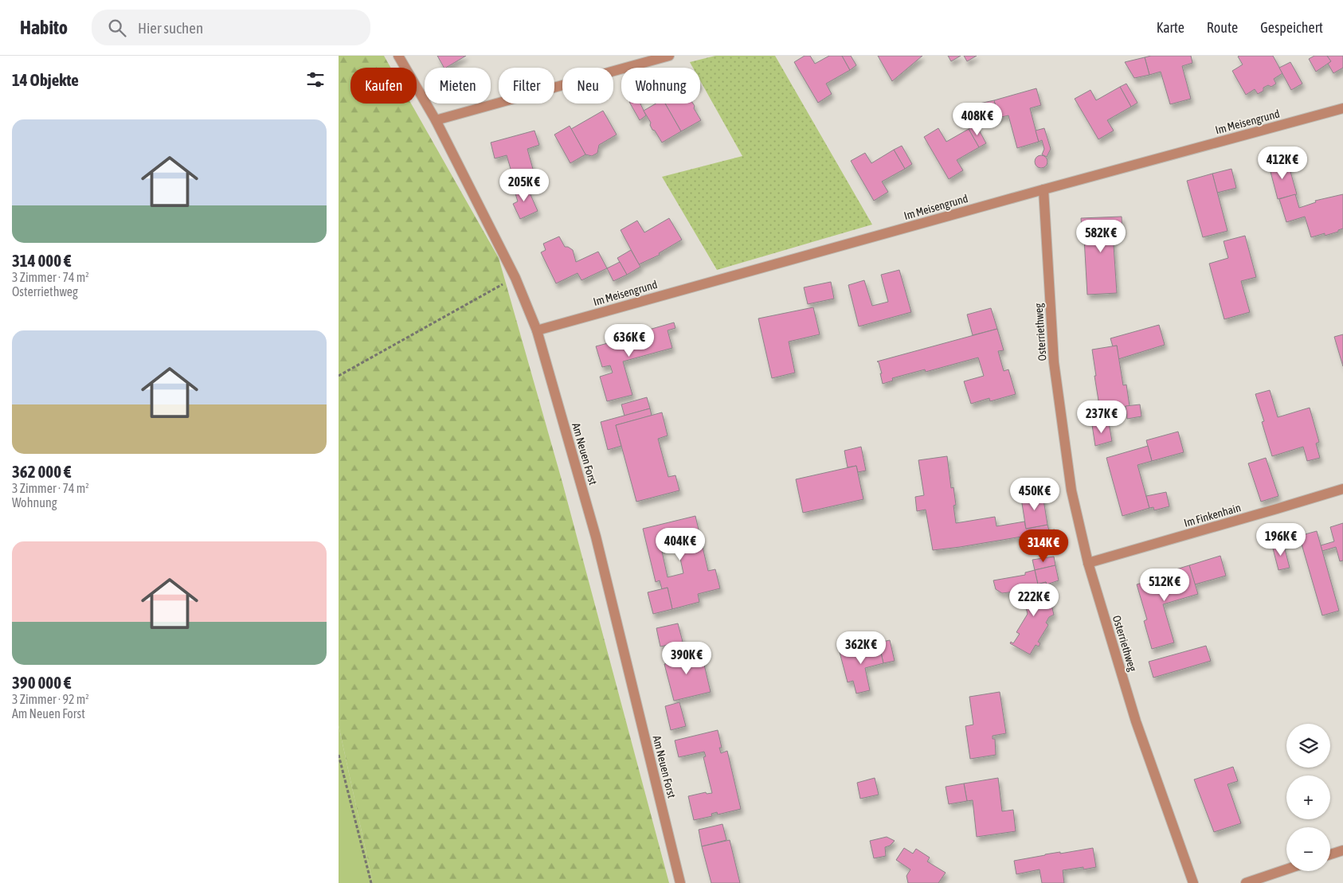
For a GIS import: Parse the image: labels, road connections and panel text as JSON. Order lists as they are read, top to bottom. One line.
{"streets":{"street":["Im Meisengrund","Osterriethweg","Am Neuen Forst","Im Finkenhain"]},"crossings":[["Im Meisengrund","Osterriethweg"],["Im Meisengrund","Am Neuen Forst"],["Osterriethweg","Im Finkenhain"]],"page":{"header":"Habito","search":"Hier suchen","nav":["Karte","Route","Gespeichert"],"heading":"14 Objekte","chip":["Kaufen","Mieten","Filter","Neu","Wohnung"],"price":["408K €","412K €","205K €","582K €","636K €","237K €","450K €","196K €","404K €","314K €","512K €","222K €","362K €","390K €"],"list":[{"name":"314 000 €","note":"3 Zimmer · 74 m² · Osterriethweg"},{"name":"362 000 €","note":"3 Zimmer · 74 m² · Wohnung"},{"name":"390 000 €","note":"3 Zimmer · 92 m² · Am Neuen Forst"}],"map_buttons":["+","−"]}}
